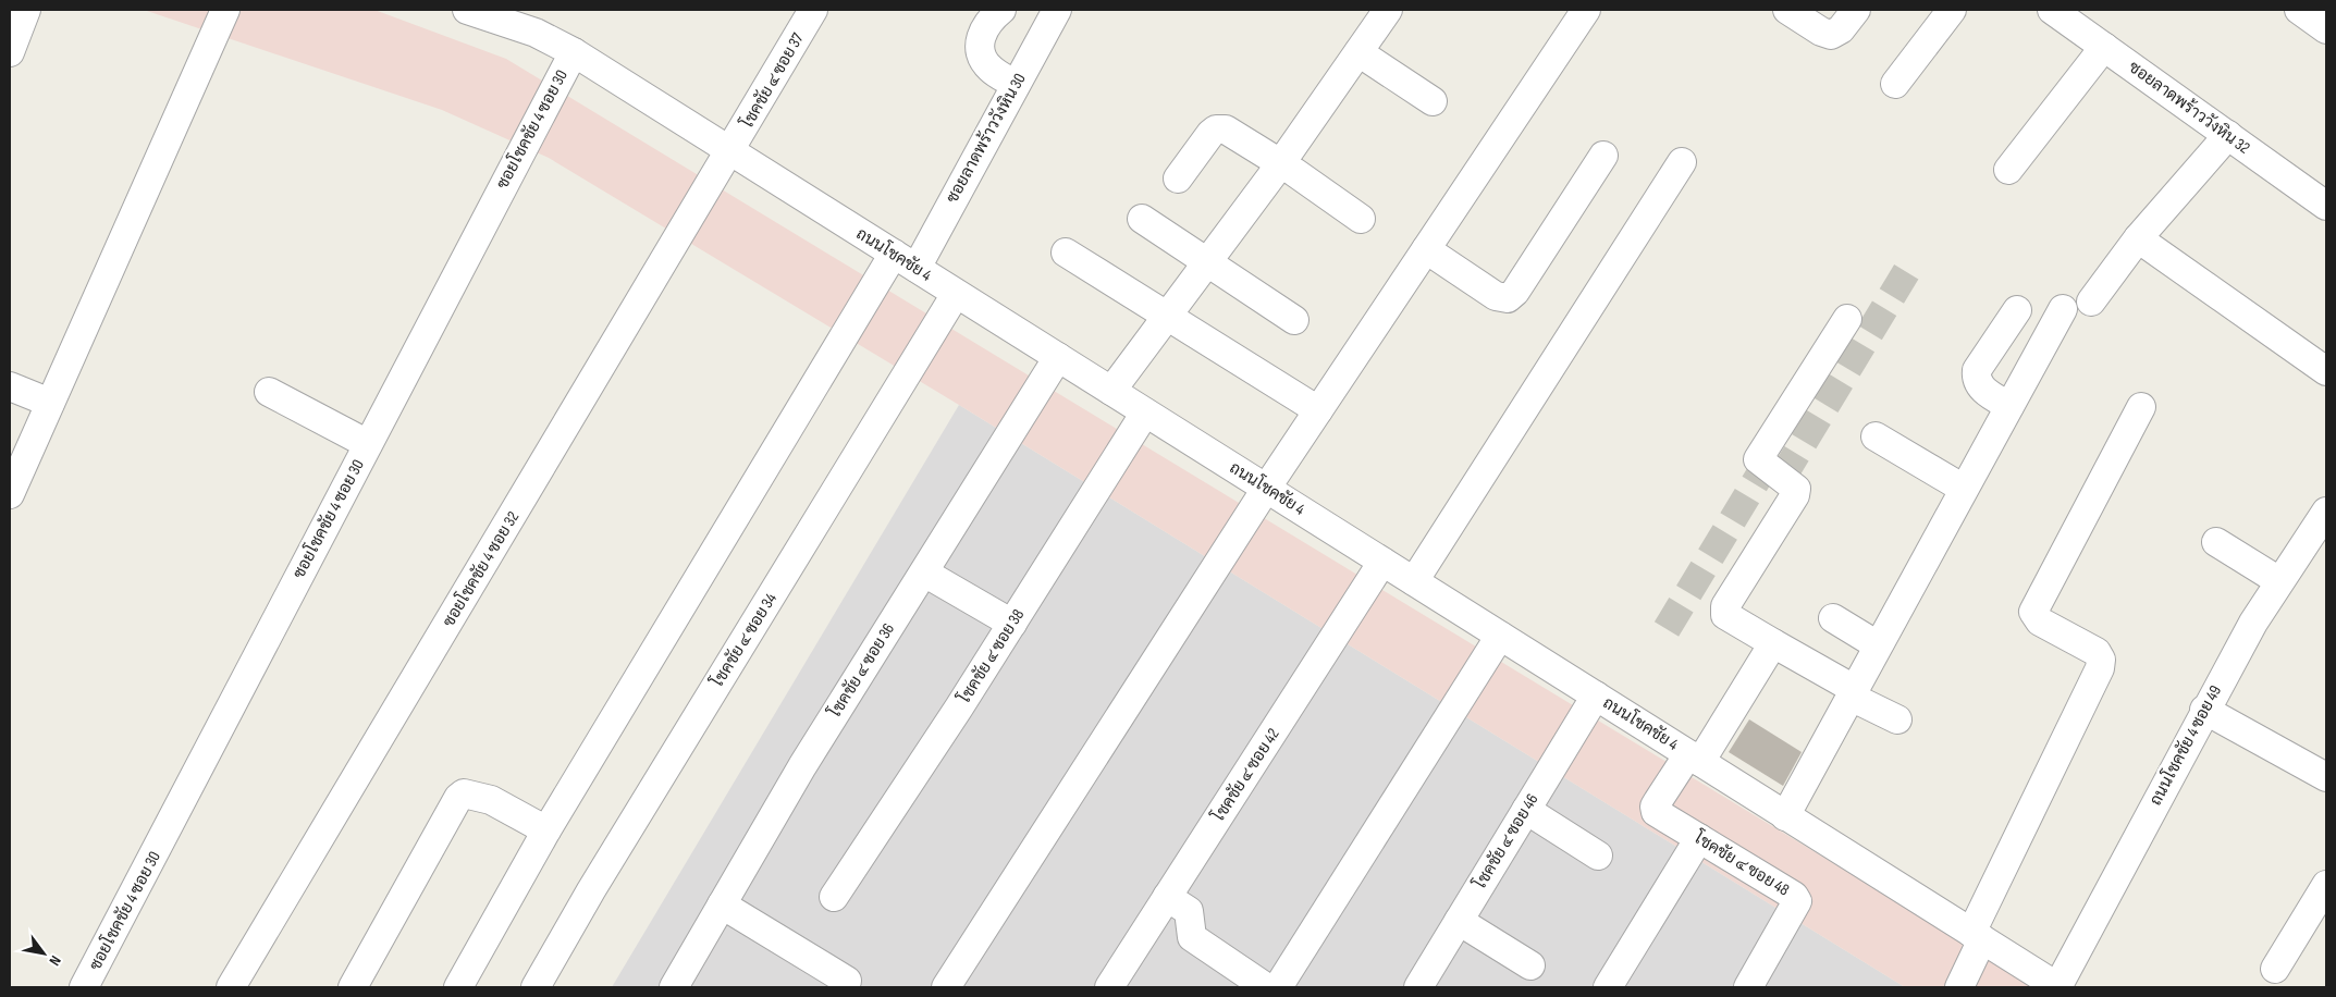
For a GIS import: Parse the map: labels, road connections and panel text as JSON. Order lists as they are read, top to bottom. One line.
{"streets":{"street":["โชคชัย ๔ ซอย 37","ซอยลาดพร้าววังหิน 32","ซอยโชคชัย 4 ซอย 30","ซอยลาดพร้าววังหิน 30","ถนนโชคชัย 4","ซอยโชคชัย 4 ซอย 32","โชคชัย ๔ ซอย 34","โชคชัย ๔ ซอย 38","โชคชัย ๔ ซอย 36","ถนนโชคชัย 4 ซอย 49","โชคชัย ๔ ซอย 42","โชคชัย ๔ ซอย 46","โชคชัย ๔ ซอย 48"]},"crossings":[["โชคชัย ๔ ซอย 37","ถนนโชคชัย 4"],["โชคชัย ๔ ซอย 37","ซอยโชคชัย 4 ซอย 32"],["ซอยโชคชัย 4 ซอย 30","ถนนโชคชัย 4"],["ซอยลาดพร้าววังหิน 30","ถนนโชคชัย 4"],["ถนนโชคชัย 4","ซอยโชคชัย 4 ซอย 32"],["ถนนโชคชัย 4","โชคชัย ๔ ซอย 34"],["ถนนโชคชัย 4","โชคชัย ๔ ซอย 38"],["ถนนโชคชัย 4","โชคชัย ๔ ซอย 36"],["ถนนโชคชัย 4","ถนนโชคชัย 4 ซอย 49"],["ถนนโชคชัย 4","โชคชัย ๔ ซอย 42"],["ถนนโชคชัย 4","โชคชัย ๔ ซอย 46"],["ถนนโชคชัย 4","โชคชัย ๔ ซอย 48"]],"north":"bottom right"}
